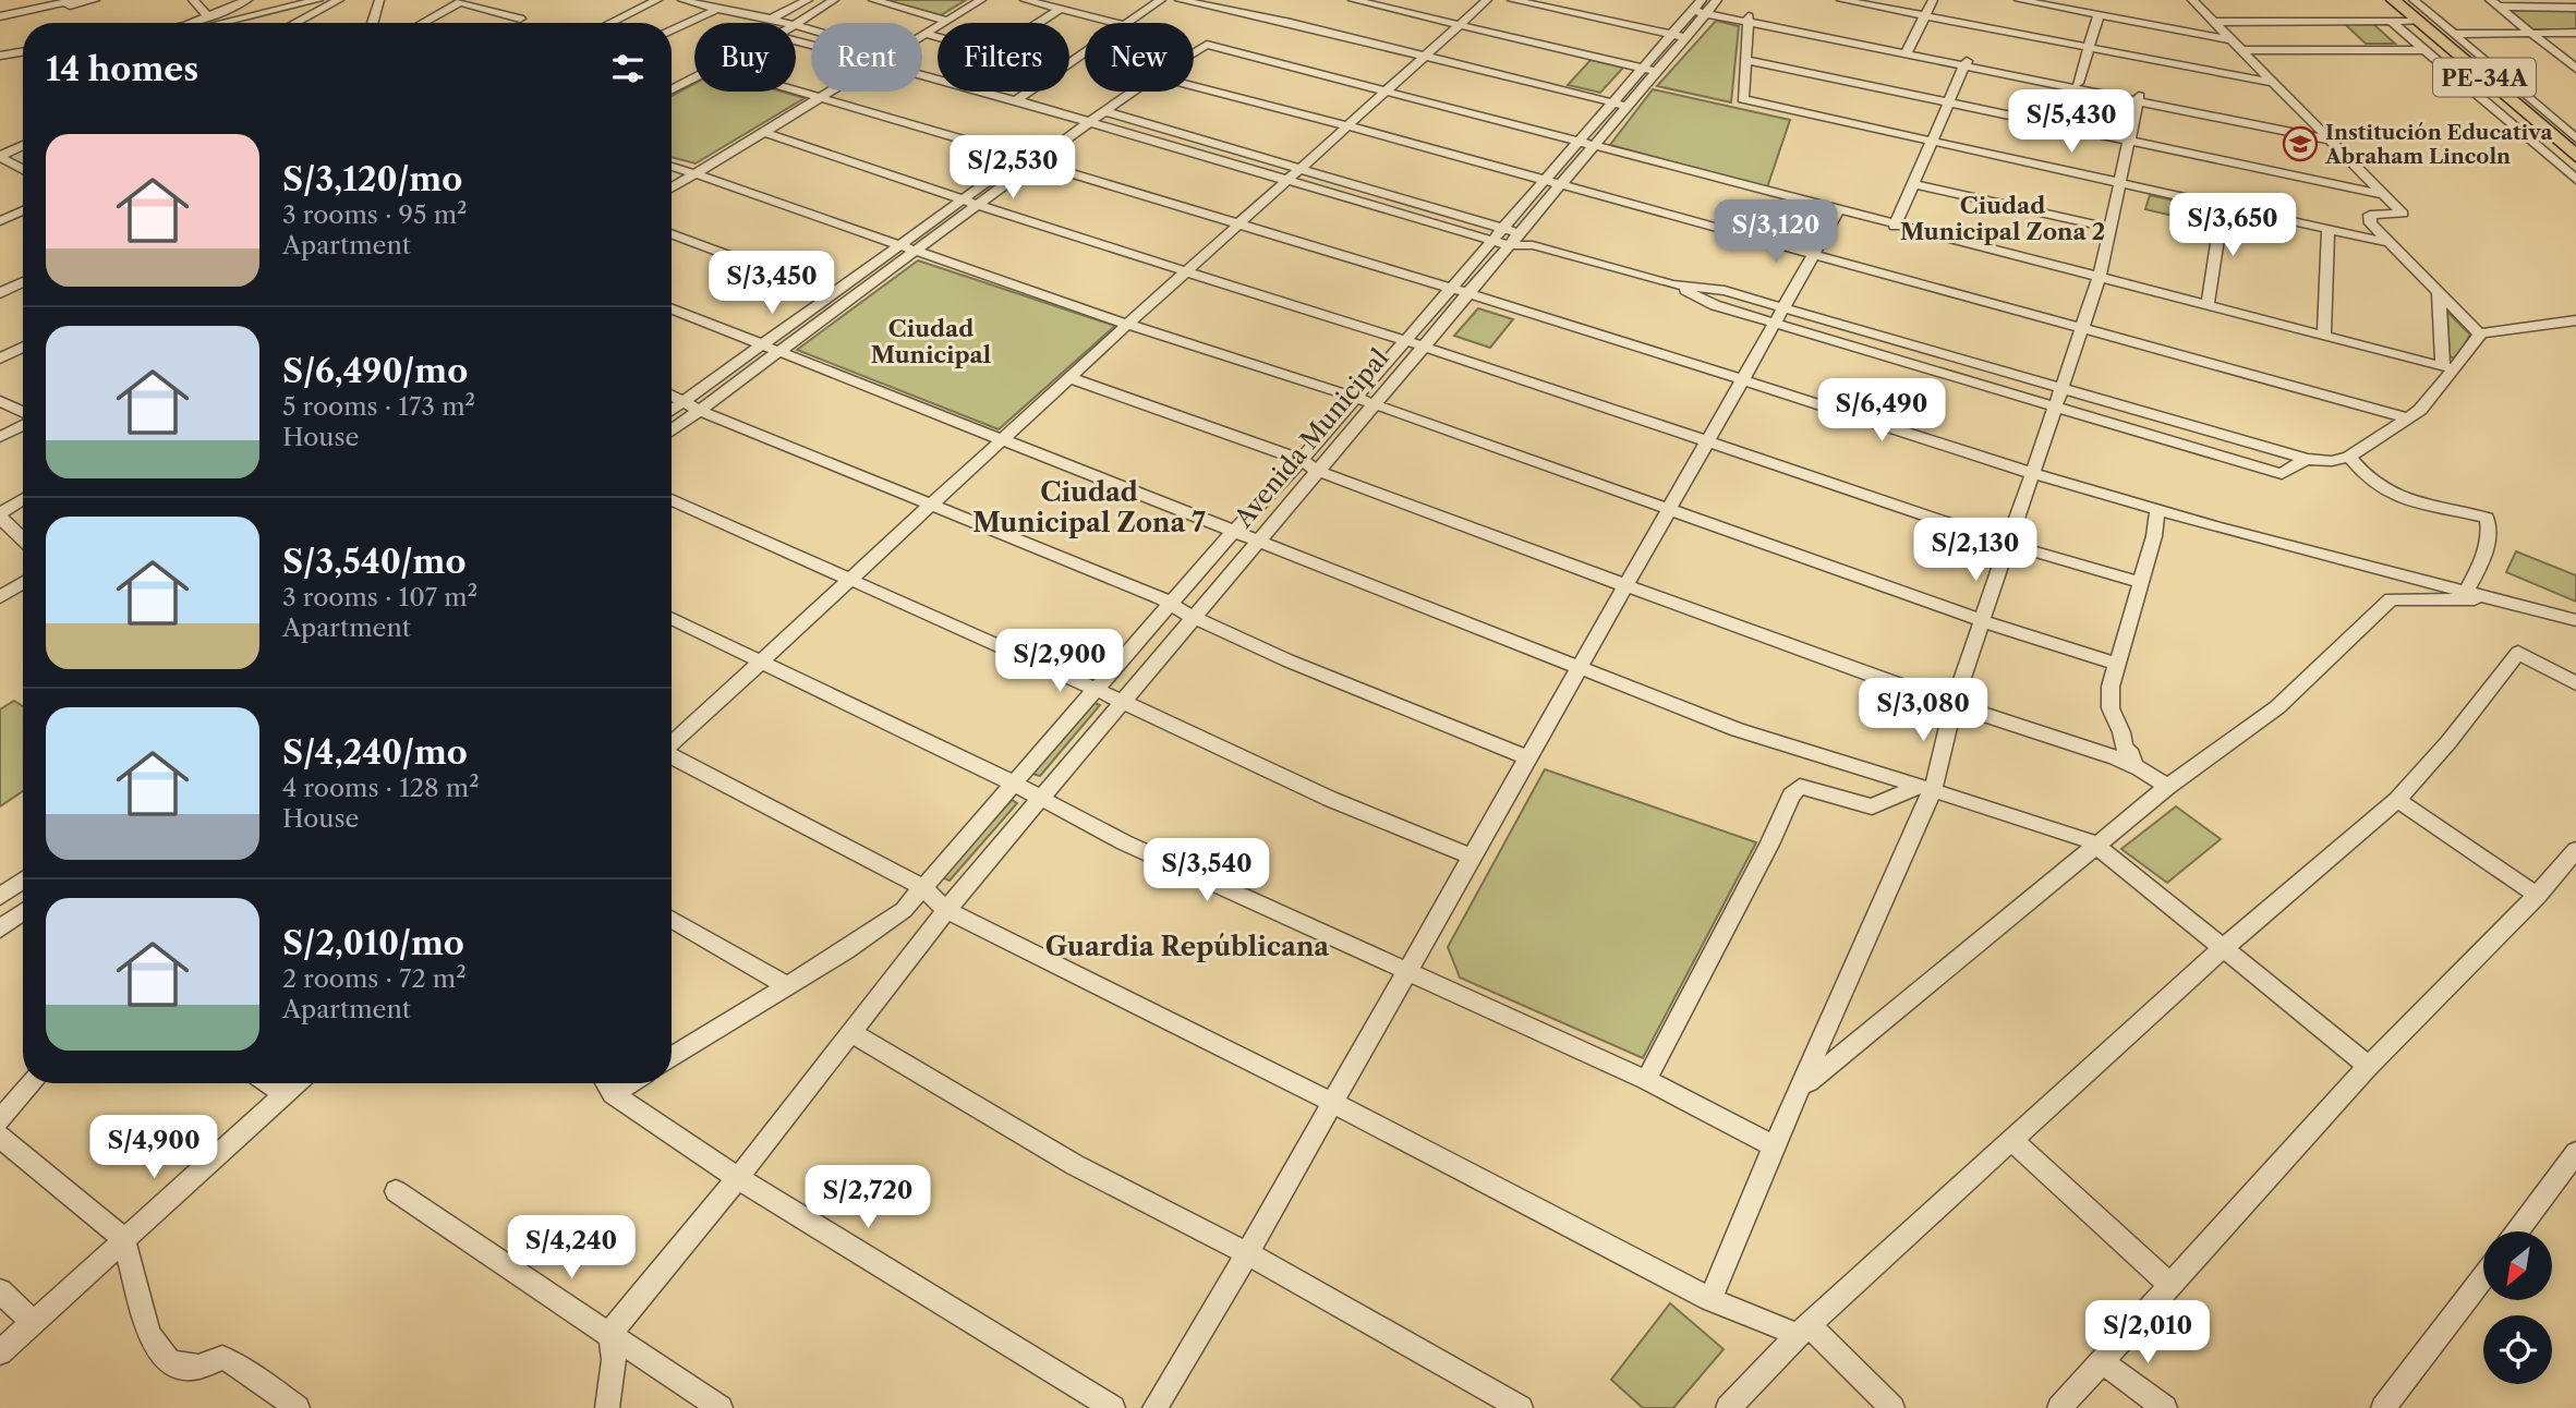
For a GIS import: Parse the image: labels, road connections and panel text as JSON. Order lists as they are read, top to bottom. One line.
{"streets":{"highway":["PE-34A"],"street":["Avenida Municipal"]},"districts":["Ciudad Municipal Zona 2","Ciudad Municipal","Ciudad Municipal Zona 7","Guardia Repúblicana"],"places":{"school or university":["Institución Educativa Abraham Lincoln"]},"north":"bottom left","page":{"chip":["Buy","Rent","Filters","New"],"heading":"14 homes","price":["S/5,430","S/2,530","S/3,650","S/3,120","S/3,450","S/6,490","S/2,130","S/2,900","S/3,080","S/3,540","S/4,900","S/2,720","S/4,240","S/2,010"],"list":[{"name":"S/3,120/mo","note":"3 rooms · 95 m² · Apartment"},{"name":"S/6,490/mo","note":"5 rooms · 173 m² · House"},{"name":"S/3,540/mo","note":"3 rooms · 107 m² · Apartment"},{"name":"S/4,240/mo","note":"4 rooms · 128 m² · House"},{"name":"S/2,010/mo","note":"2 rooms · 72 m² · Apartment"}]}}
